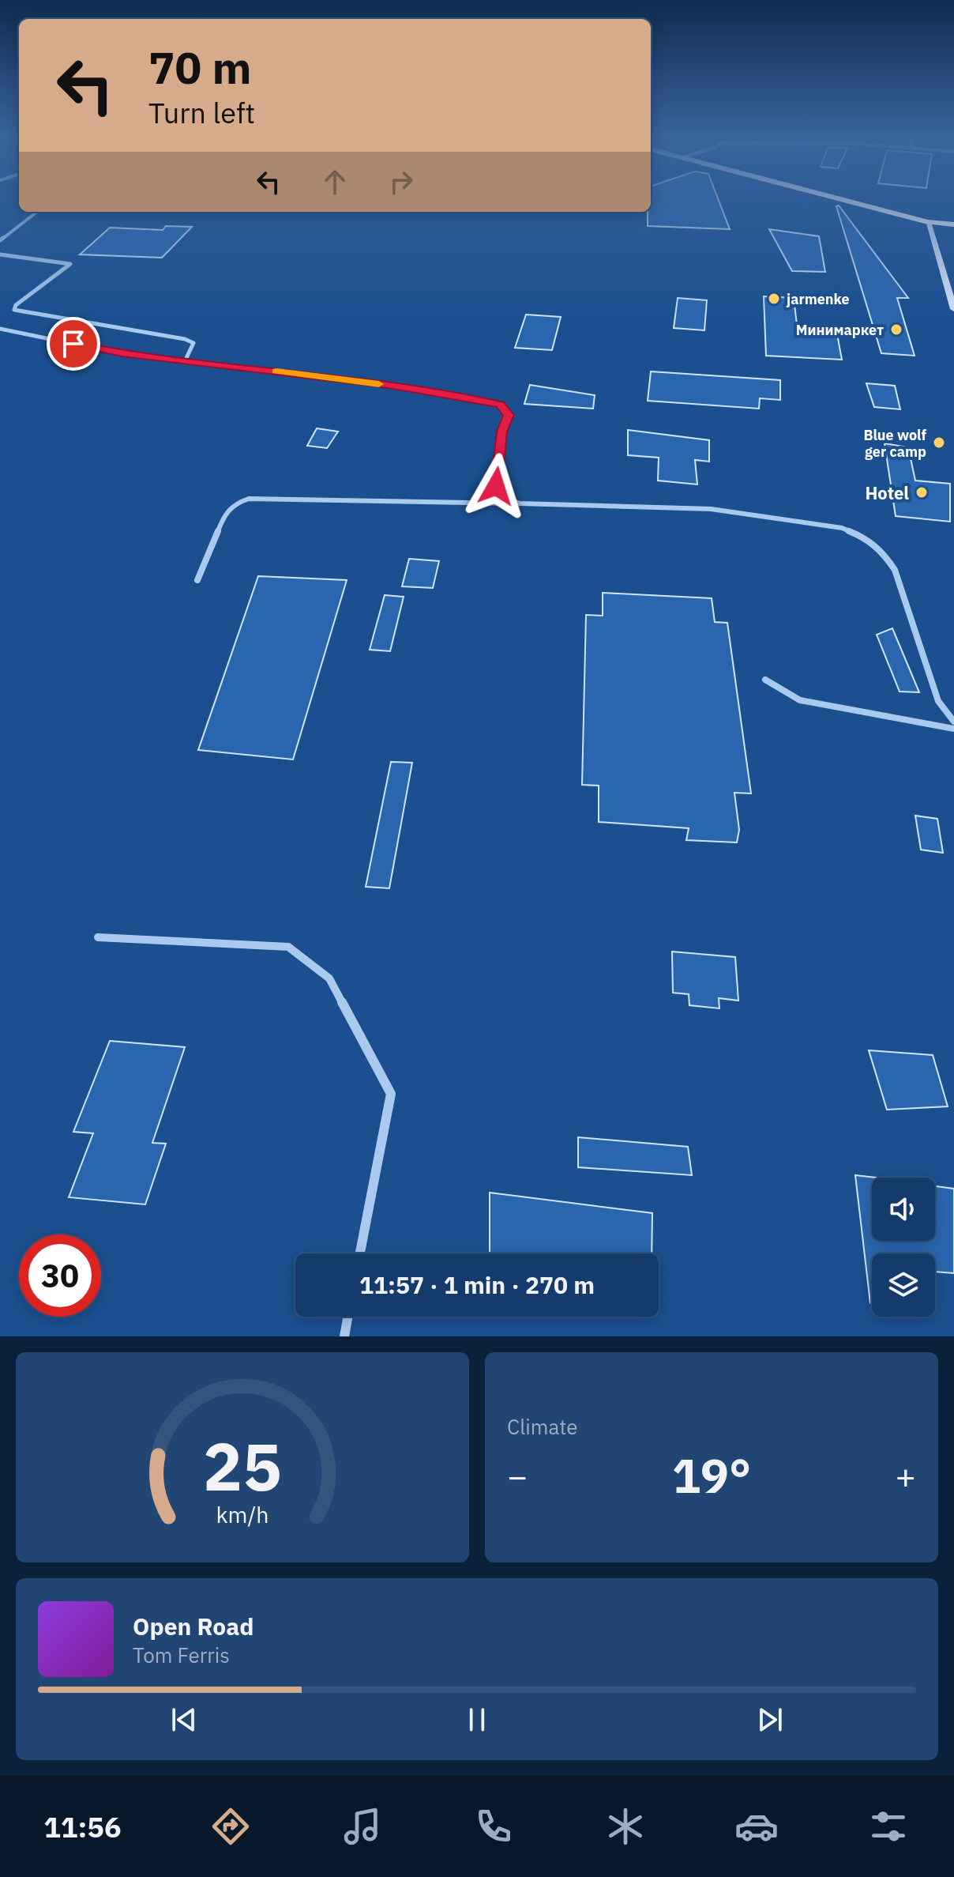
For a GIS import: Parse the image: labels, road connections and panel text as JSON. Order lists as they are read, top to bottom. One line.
{"places":["jarmenke","Минимаркет","Blue wolf ger camp","Hotel"],"page":{"turn":["70 m","Turn left"],"limit":"30","trip":"11:57 · 1 min · 270 m","tile":"Climate","heat":["−","19°","+"],"song":["Open Road","Tom Ferris"],"tabs":"11:56","gauge":["25","km/h"]}}
